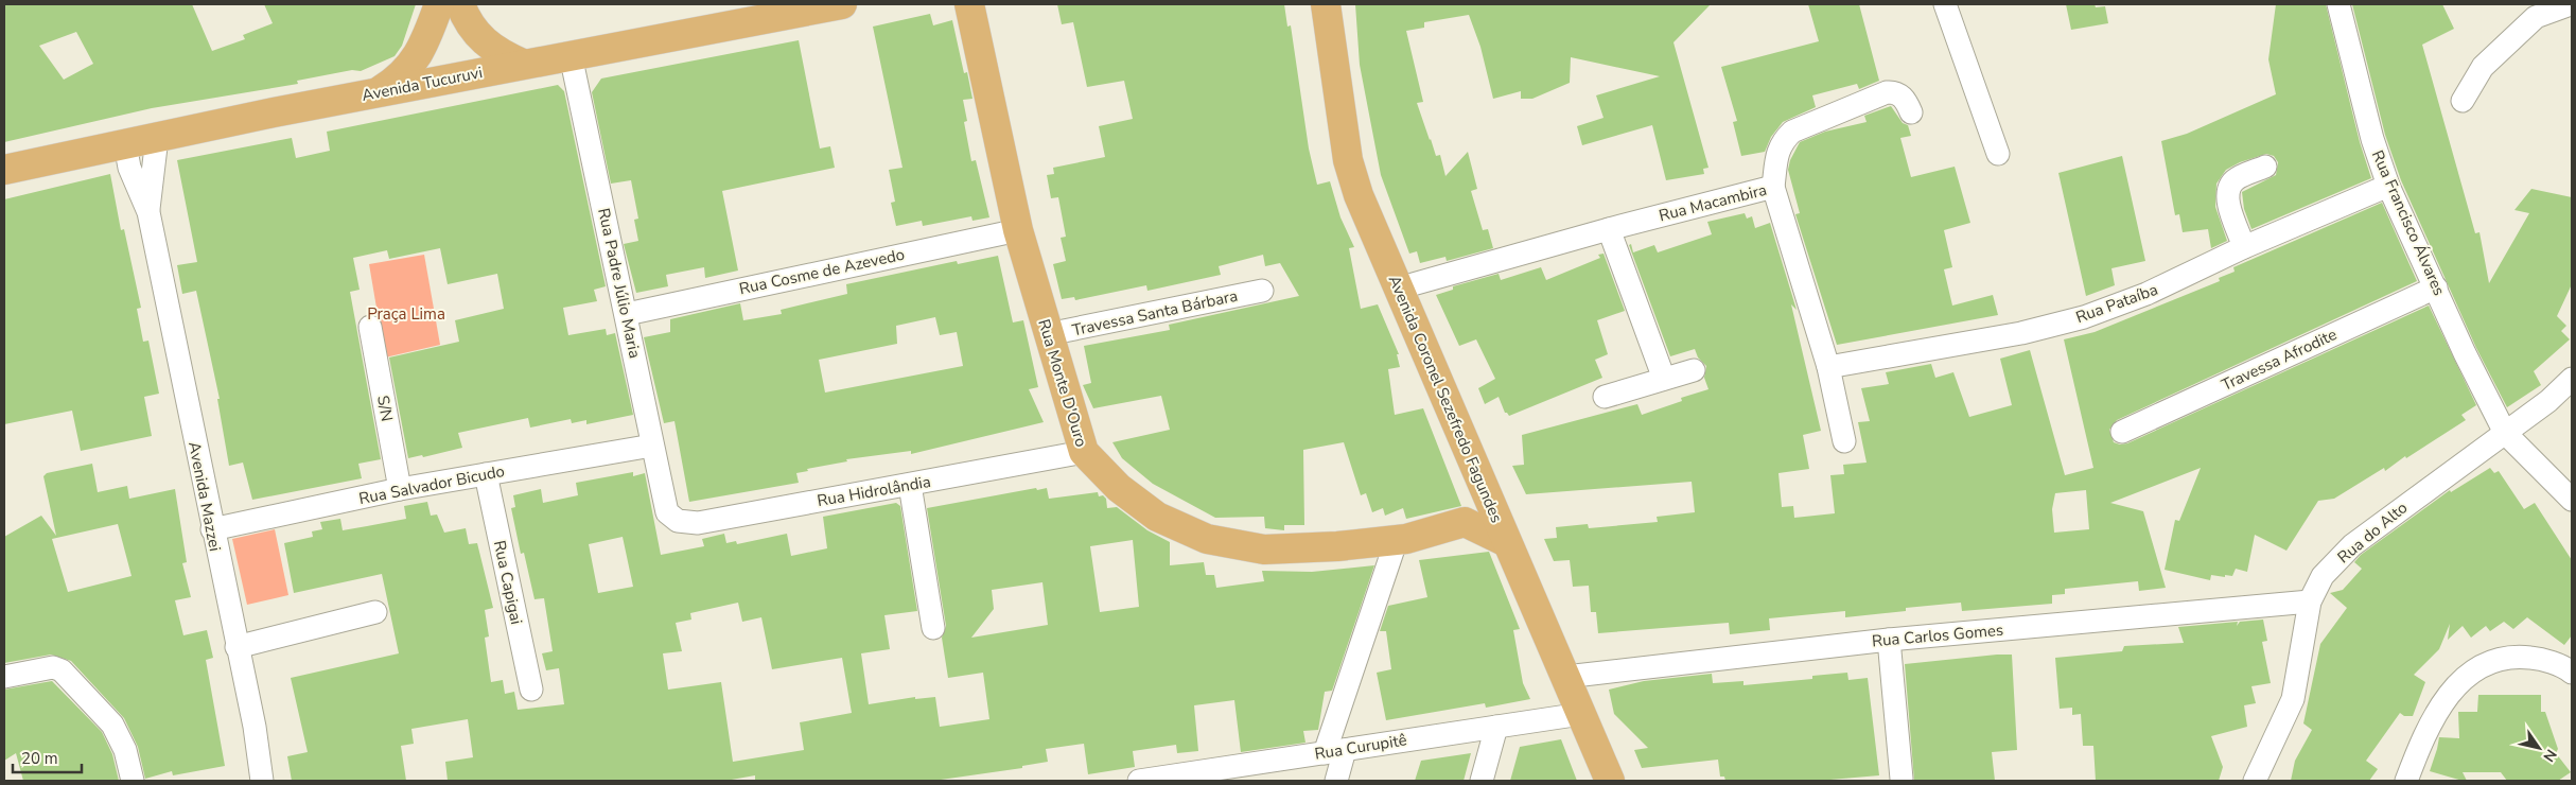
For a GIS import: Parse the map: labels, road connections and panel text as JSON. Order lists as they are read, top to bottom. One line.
{"streets":{"main road":["Avenida Tucuruvi","Rua Monte D'Ouro","Avenida Coronel Sezefredo Fagundes"],"street":["Rua Macambira","Rua Francisco Álvares","Rua Cosme de Azevedo","Rua Padre Júlio Maria","Rua Pataíba","Travessa Santa Bárbara","Travessa Afrodite","S/N","Rua Salvador Bicudo","Rua Hidrolândia","Avenida Mazzei","Rua do Alto","Rua Capigai","Rua Carlos Gomes","Rua Curupitê"]},"crossings":[["Avenida Tucuruvi","Rua Padre Júlio Maria"],["Avenida Tucuruvi","Avenida Mazzei"],["Rua Macambira","Rua Pataíba"],["Rua Macambira","Avenida Coronel Sezefredo Fagundes"],["Rua Francisco Álvares","Rua Pataíba"],["Rua Francisco Álvares","Travessa Afrodite"],["Rua Francisco Álvares","Rua do Alto"],["Rua Cosme de Azevedo","Rua Padre Júlio Maria"],["Rua Cosme de Azevedo","Rua Monte D'Ouro"],["Rua Padre Júlio Maria","Rua Salvador Bicudo"],["Rua Padre Júlio Maria","Rua Hidrolândia"],["Travessa Santa Bárbara","Rua Monte D'Ouro"],["Rua Monte D'Ouro","Rua Hidrolândia"],["Avenida Coronel Sezefredo Fagundes","Rua Carlos Gomes"],["Avenida Coronel Sezefredo Fagundes","Rua Curupitê"],["S/N","Rua Salvador Bicudo"],["Rua Salvador Bicudo","Avenida Mazzei"],["Rua Salvador Bicudo","Rua Capigai"],["Rua do Alto","Rua Carlos Gomes"]],"parks":["Praça Lima"],"scale_bar":"20 m","north":"bottom right"}
